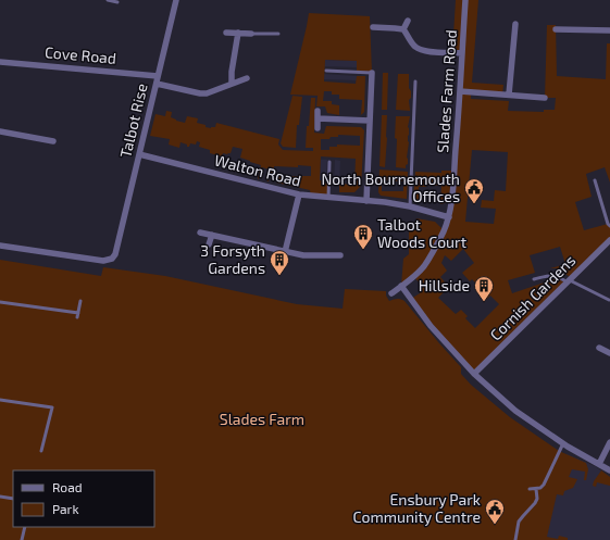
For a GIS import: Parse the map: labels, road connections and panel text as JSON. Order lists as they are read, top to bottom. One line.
{"streets":{"street":["Cove Road","Slades Farm Road","Talbot Rise","Walton Road","Cornish Gardens"]},"crossings":[["Cove Road","Talbot Rise"],["Slades Farm Road","Walton Road"],["Talbot Rise","Walton Road"]],"parks":["Slades Farm"],"places":{"public building":["North Bournemouth Offices","Ensbury Park Community Centre"],"building":["Talbot Woods Court","3 Forsyth Gardens","Hillside"]},"legend":["Road","Park"]}
